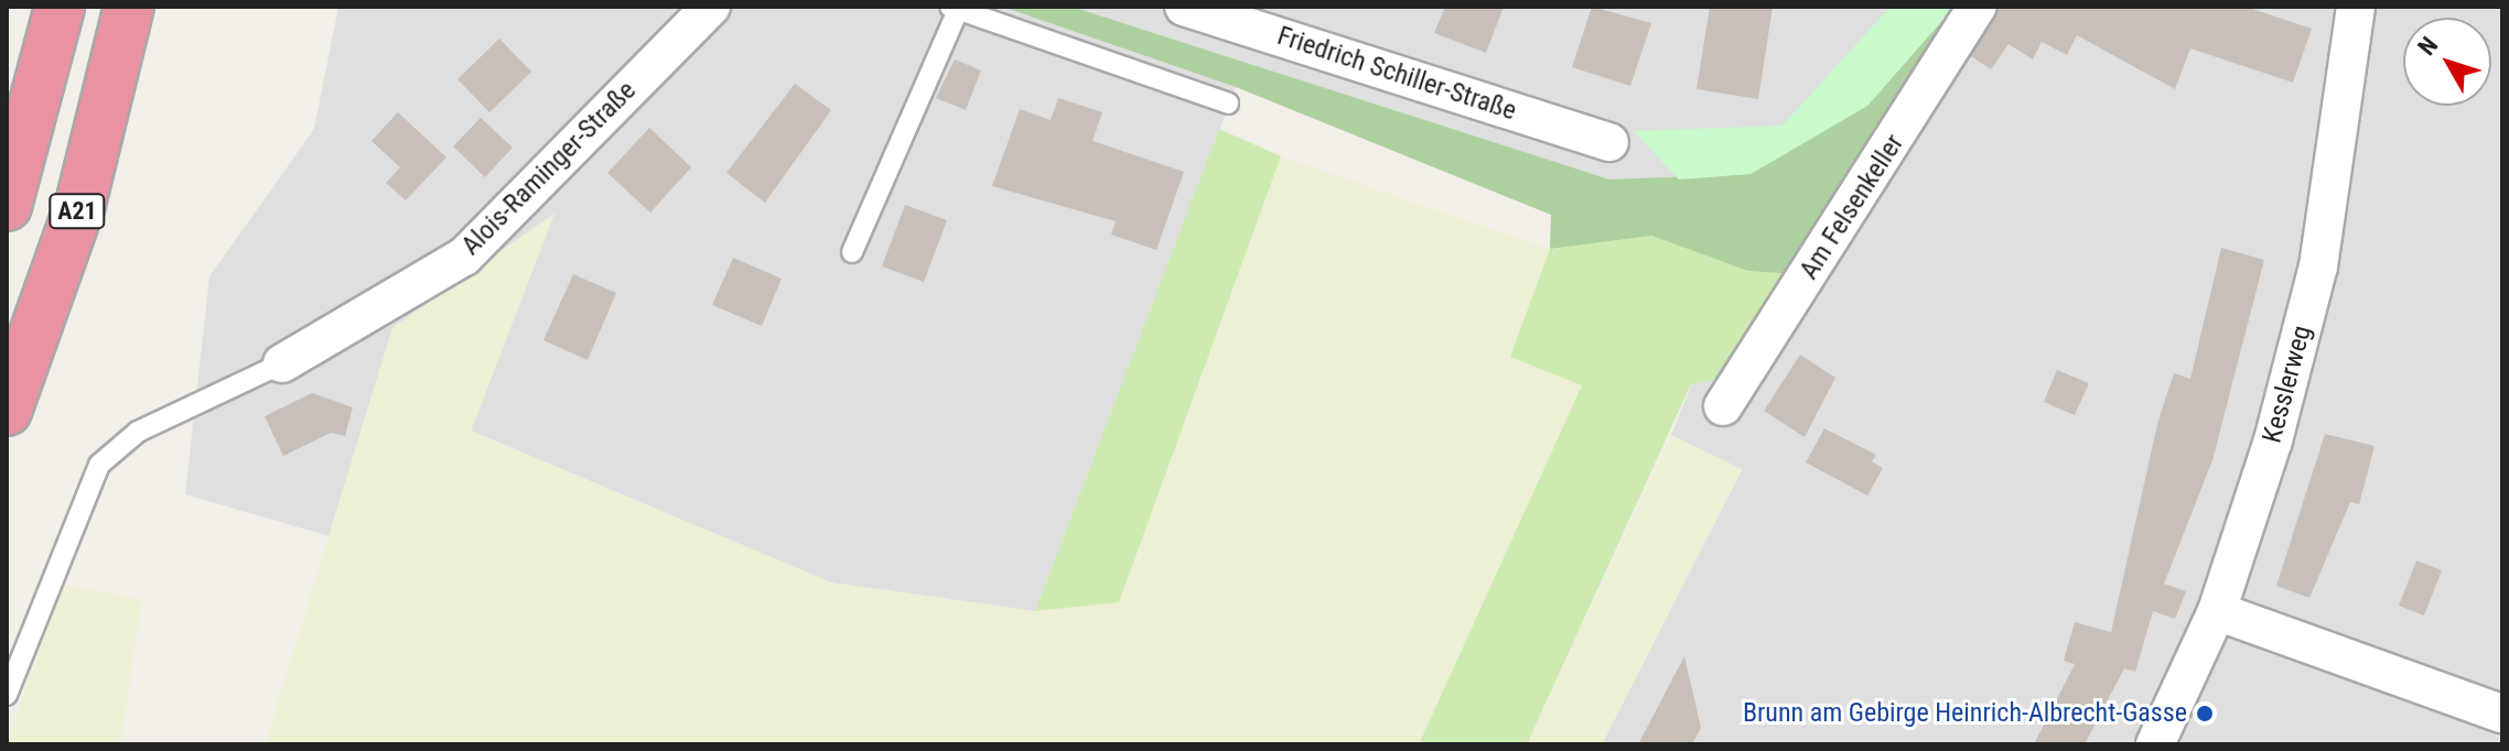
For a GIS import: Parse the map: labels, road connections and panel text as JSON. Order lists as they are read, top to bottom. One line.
{"streets":{"highway":["A21"],"street":["Friedrich Schiller-Straße","Alois-Raminger-Straße","Am Felsenkeller","Kesslerweg"]},"places":["Brunn am Gebirge Heinrich-Albrecht-Gasse"],"north":"top left"}
